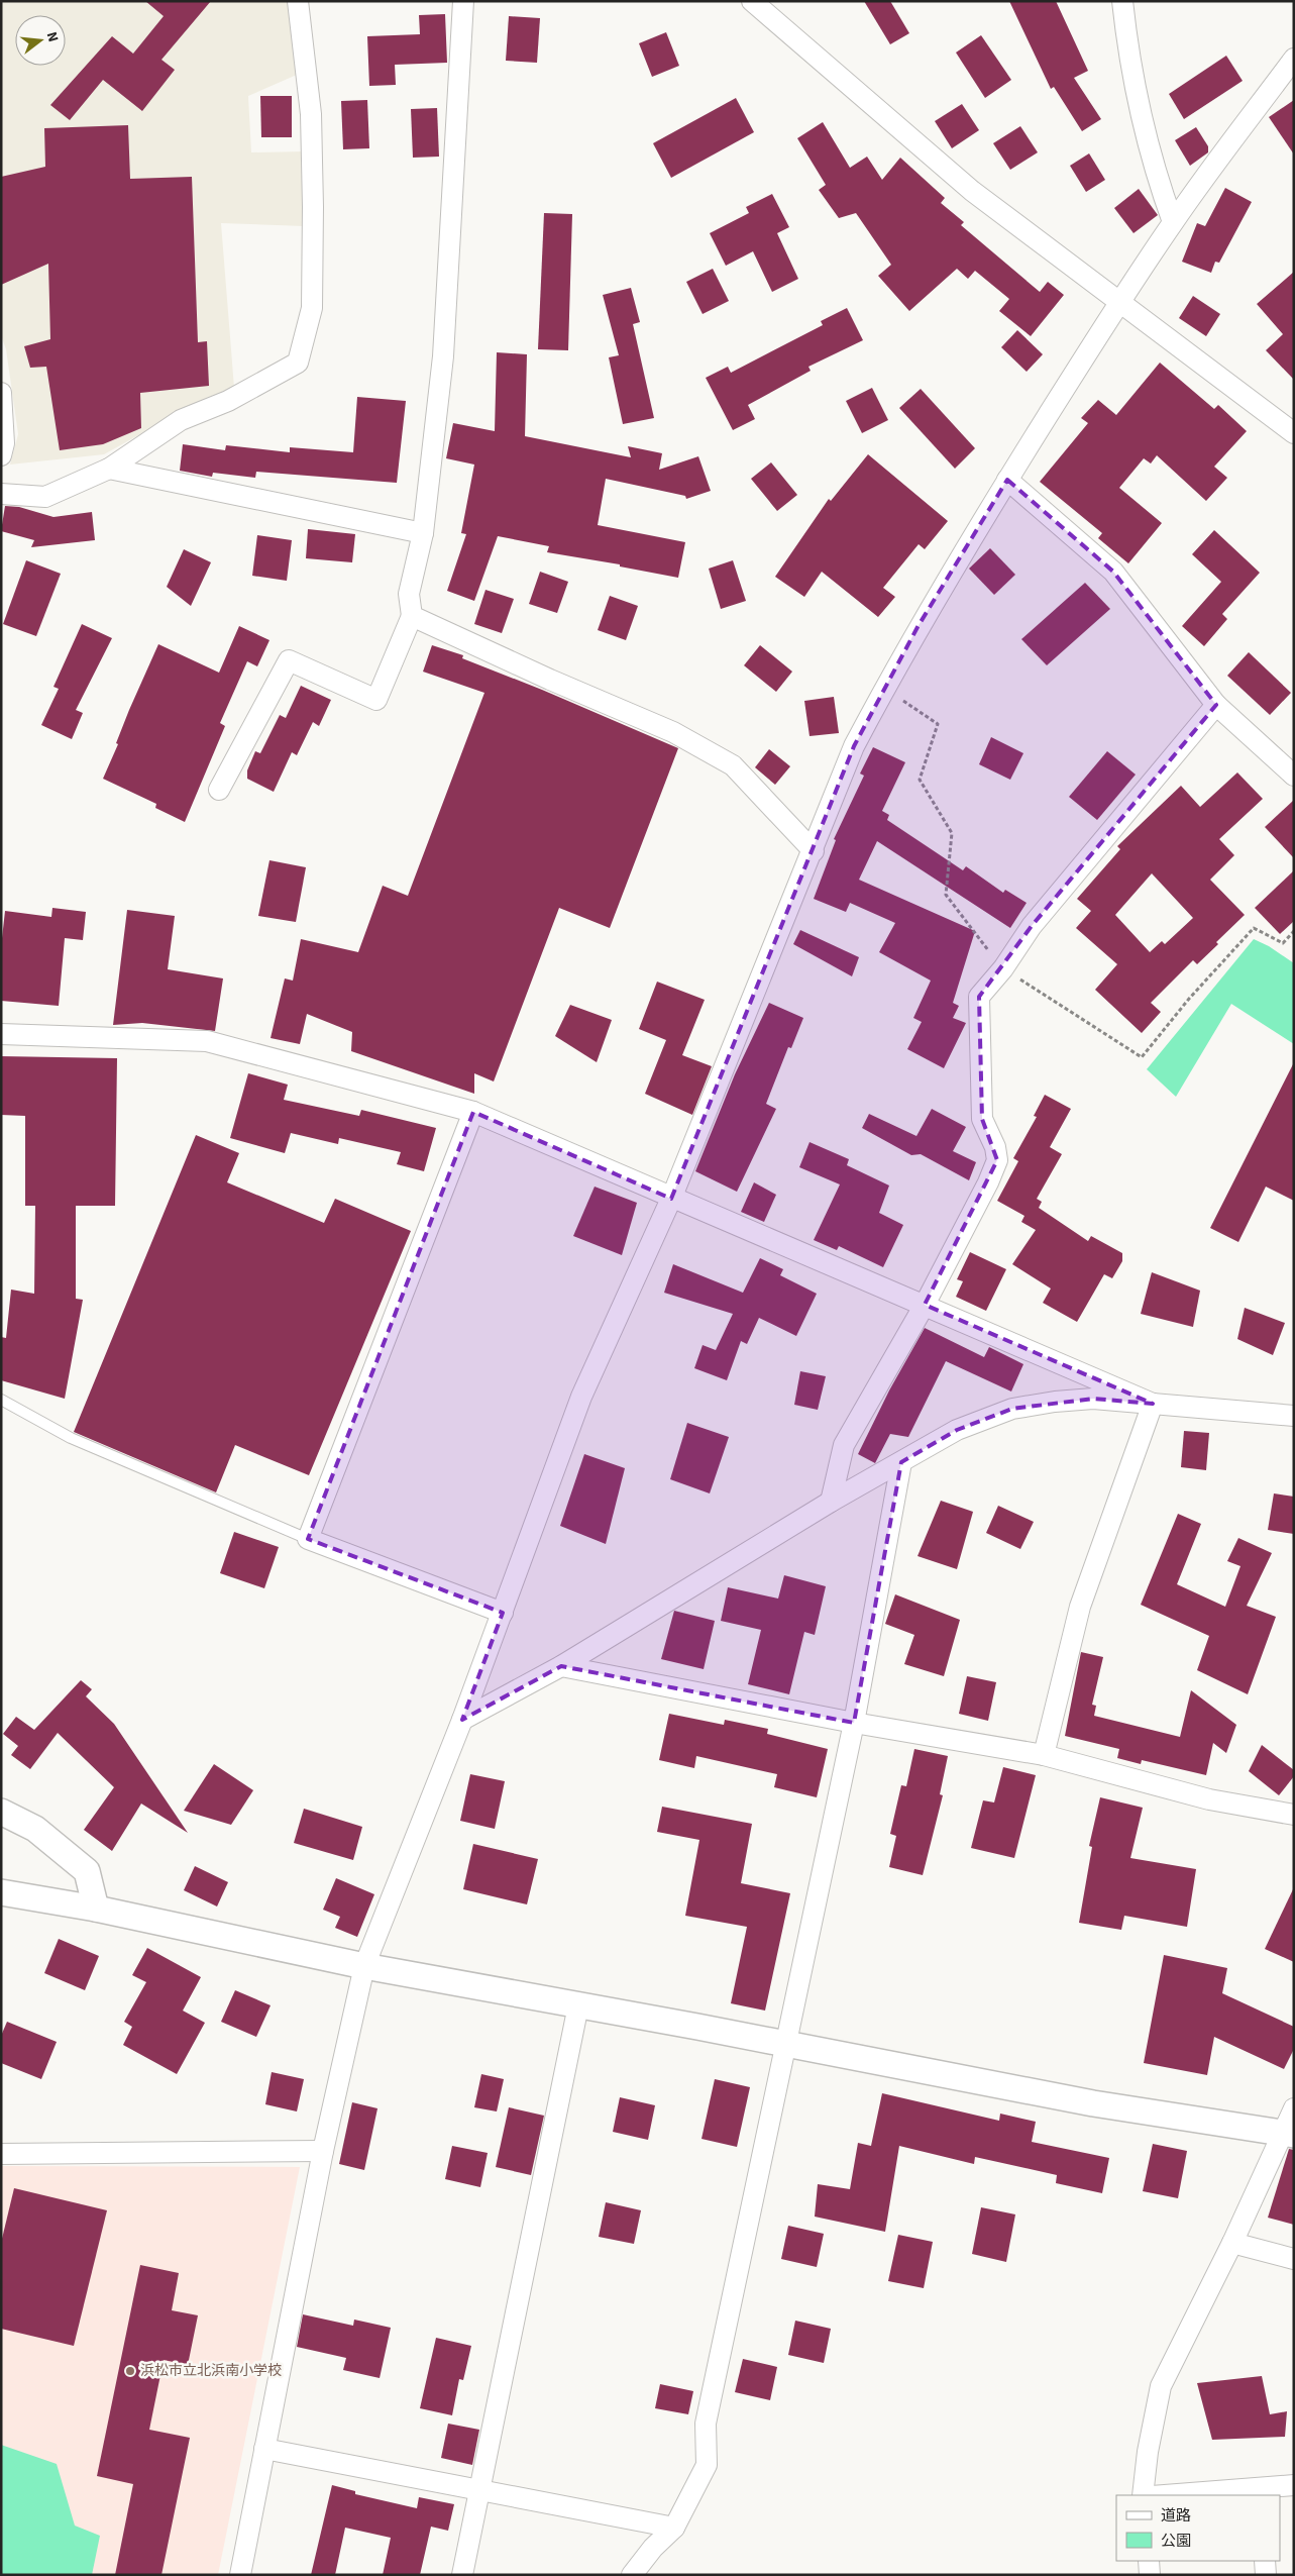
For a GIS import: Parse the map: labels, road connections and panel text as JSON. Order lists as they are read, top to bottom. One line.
{"places":["浜松市立北浜南小学校"],"legend":["道路","公園"],"north":"right"}
